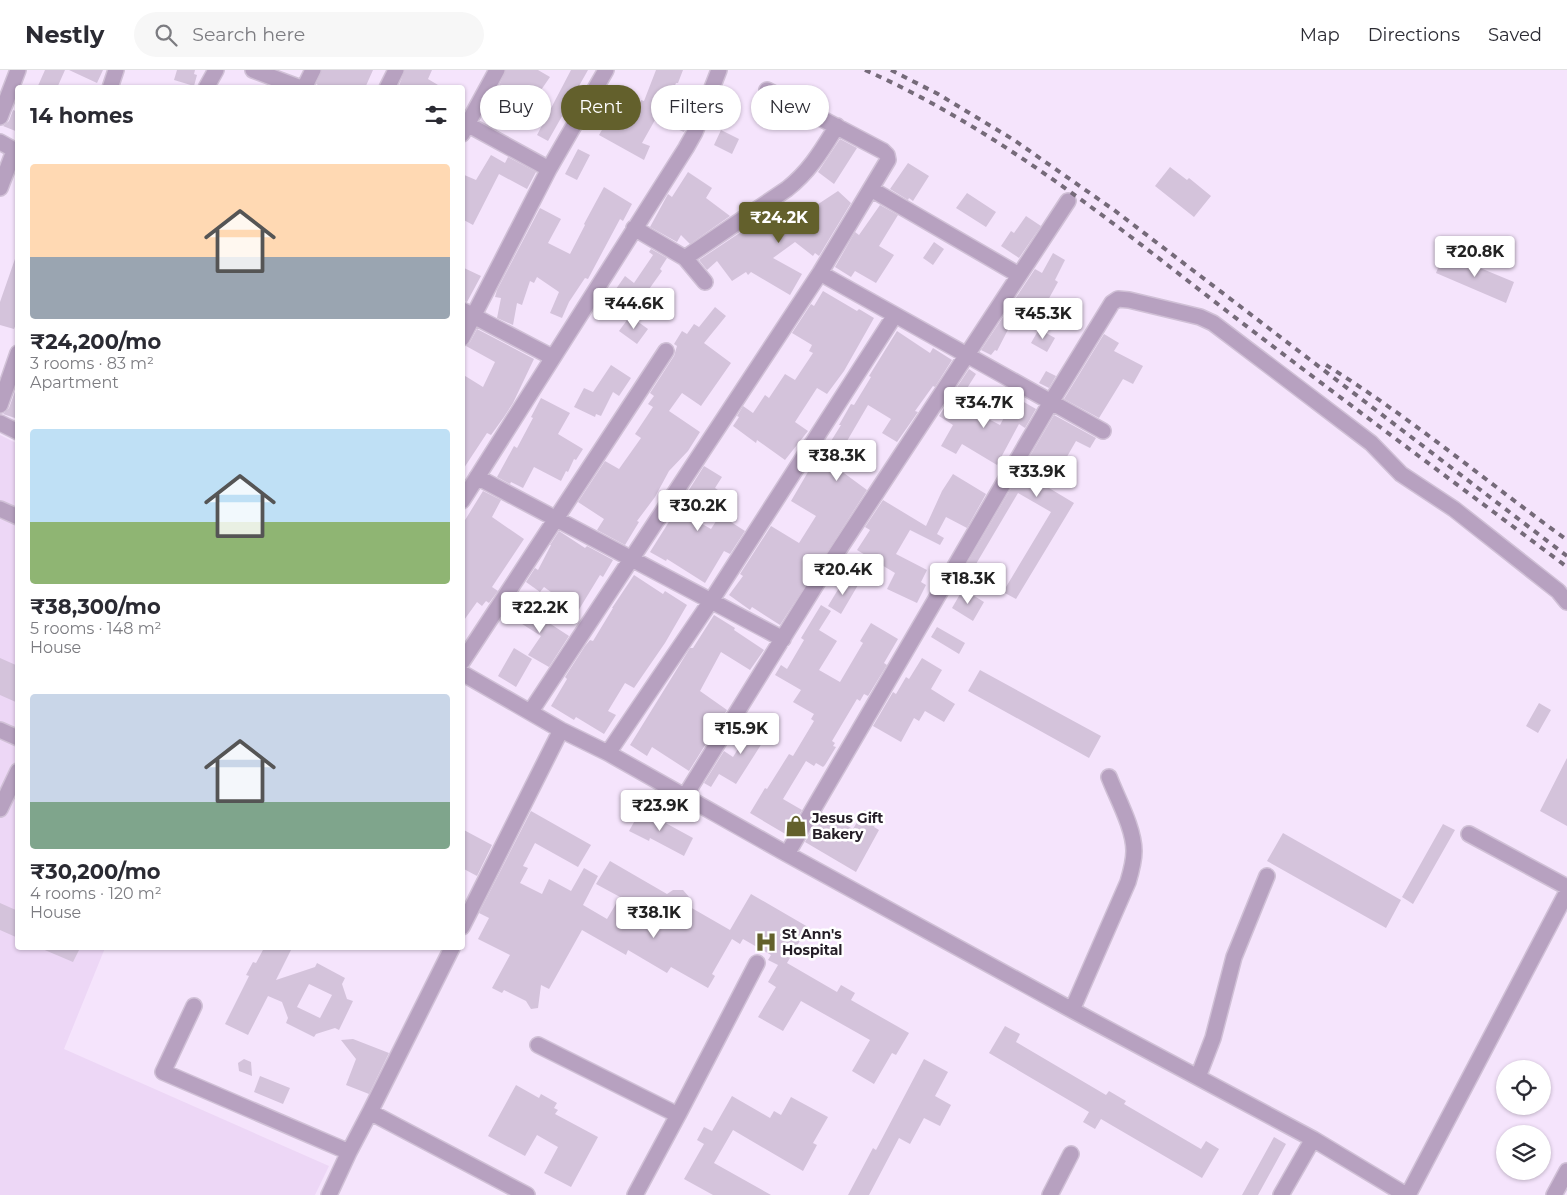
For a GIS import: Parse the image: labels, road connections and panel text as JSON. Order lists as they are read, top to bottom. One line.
{"places":{"shop":["Jesus Gift Bakery"],"hospital":["St Ann's Hospital"]},"page":{"header":"Nestly","search":"Search here","nav":["Map","Directions","Saved"],"chip":["Buy","Rent","Filters","New"],"heading":"14 homes","list":[{"name":"₹24,200/mo","note":"3 rooms · 83 m² · Apartment"},{"name":"₹38,300/mo","note":"5 rooms · 148 m² · House"},{"name":"₹30,200/mo","note":"4 rooms · 120 m² · House"}],"price":["₹24.2K","₹20.8K","₹44.6K","₹45.3K","₹34.7K","₹38.3K","₹33.9K","₹30.2K","₹20.4K","₹18.3K","₹22.2K","₹15.9K","₹23.9K","₹38.1K"]}}
